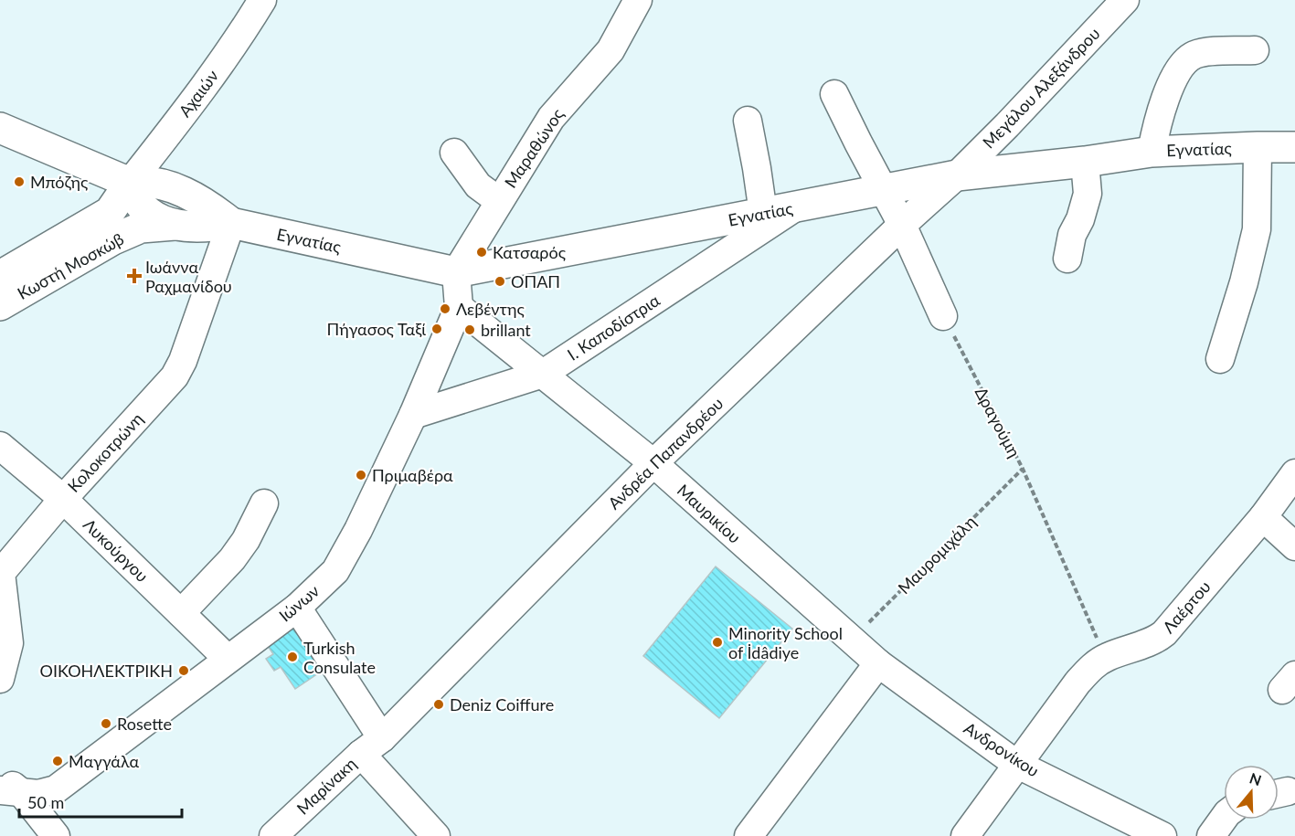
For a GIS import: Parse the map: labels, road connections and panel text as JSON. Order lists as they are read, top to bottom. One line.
{"streets":{"main road":["Εγνατίας","Κωστή Μοσκώβ"],"street":["Μεγάλου Αλεξάνδρου","Αχαιών","Μαραθώνος","Ι. Καποδίστρια","Κολοκοτρώνη","Ανδρέα Παπανδρέου","Μαυρικίου","Λυκούργου","Ιώνων","Λαέρτου","Ανδρονίκου","Μαρίνακη"],"path":["Δραγούμη","Μαυρομιχάλη"]},"crossings":[["Μεγάλου Αλεξάνδρου","Εγνατίας"],["Μεγάλου Αλεξάνδρου","Ανδρέα Παπανδρέου"],["Αχαιών","Κωστή Μοσκώβ"],["Μαραθώνος","Εγνατίας"],["Εγνατίας","Ι. Καποδίστρια"],["Εγνατίας","Κολοκοτρώνη"],["Εγνατίας","Ανδρέα Παπανδρέου"],["Ι. Καποδίστρια","Μαυρικίου"],["Ι. Καποδίστρια","Ιώνων"],["Δραγούμη","Μαυρομιχάλη"],["Δραγούμη","Λαέρτου"],["Κολοκοτρώνη","Λυκούργου"],["Ανδρέα Παπανδρέου","Μαυρικίου"],["Ανδρέα Παπανδρέου","Μαρίνακη"],["Μαυρικίου","Μαυρομιχάλη"],["Μαυρικίου","Ιώνων"],["Μαυρικίου","Ανδρονίκου"],["Λυκούργου","Ιώνων"],["Λαέρτου","Ανδρονίκου"]],"places":{"other":["Μπόζης","Κατσαρός","ΟΠΑΠ","Λεβέντης","Πήγασος Ταξί","brillant","Πριμαβέρα","Minority School of İdâdiye","Turkish Consulate","ΟΙΚΟΗΛΕΚΤΡΙΚΗ","Deniz Coiffure","Rosette","Μαγγάλα"],"health":["Ιωάννα Ραχμανίδου"]},"scale_bar":"50 m","north":"top"}
